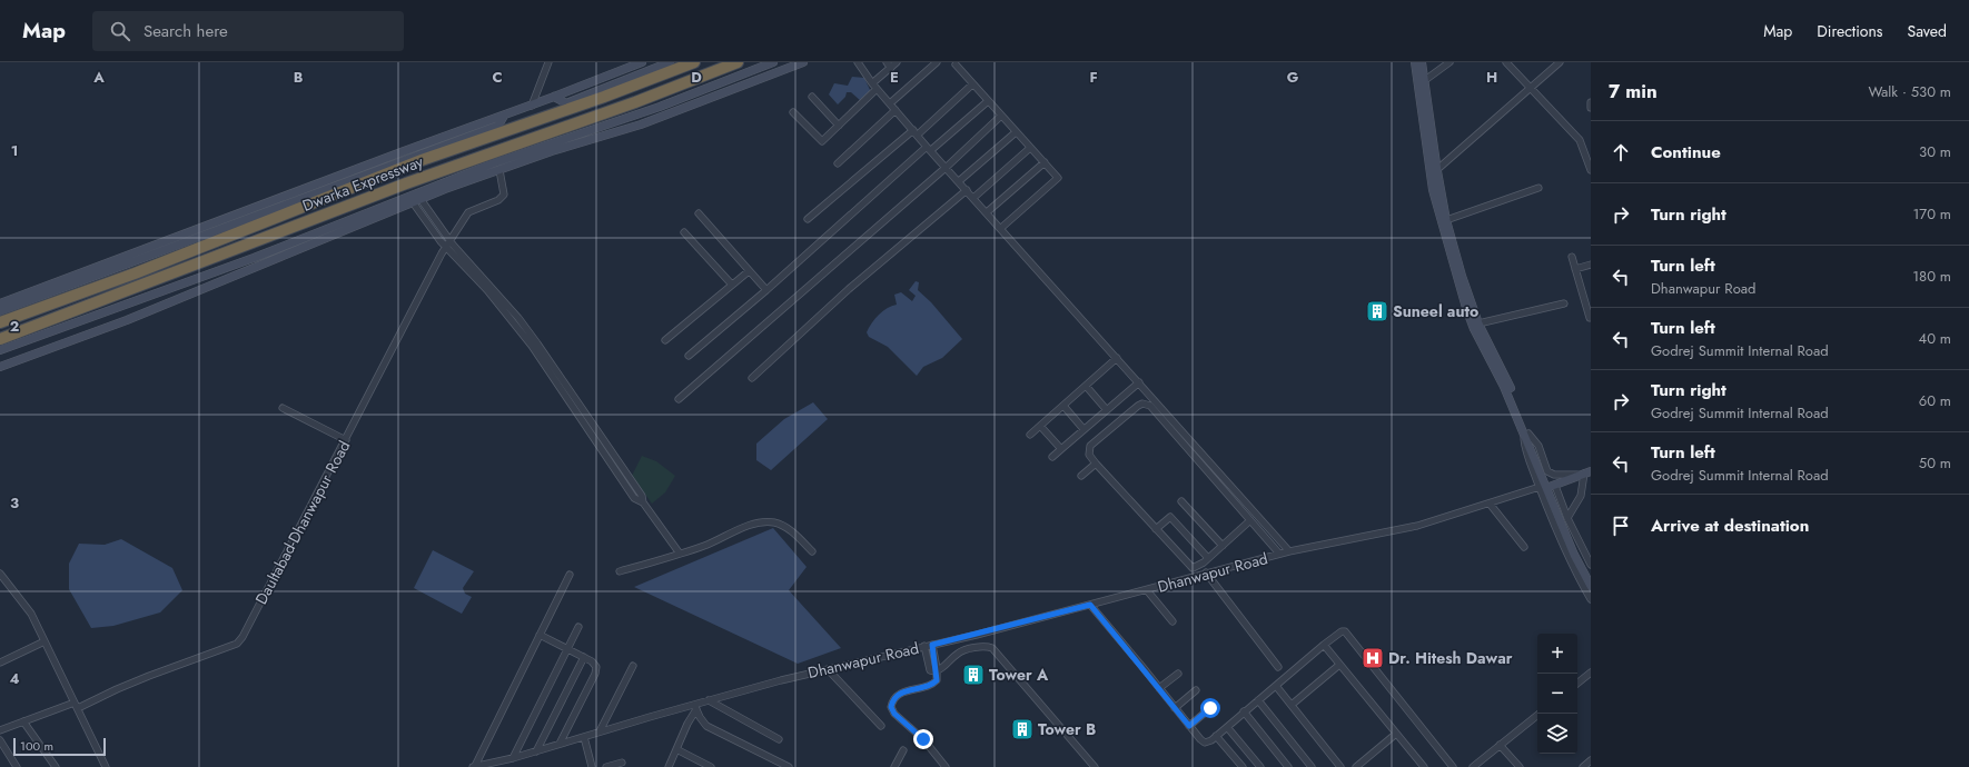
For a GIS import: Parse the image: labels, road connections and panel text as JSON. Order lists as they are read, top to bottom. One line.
{"streets":{"highway":["Dwarka Expressway"],"street":["Daultabad-Dhanwapur Road","Dhanwapur Road"]},"places":{"building":["Suneel auto","Tower A","Tower B"],"hospital":["Dr. Hitesh Dawar"]},"scale_bar":"100 m","page":{"header":"Map","search":"Search here","nav":["Map","Directions","Saved"],"heading":["7 min","Walk · 530 m"],"list":[["Continue","30 m"],["Turn right","170 m"],["Turn left","Dhanwapur Road","180 m"],["Turn left","Godrej Summit Internal Road","40 m"],["Turn right","Godrej Summit Internal Road","60 m"],["Turn left","Godrej Summit Internal Road","50 m"],"Arrive at destination"],"map_buttons":["+","−"],"scale":"100 m"},"grid":{"columns":["A","B","C","D","E","F","G","H"],"rows":["1","2","3","4"]}}
